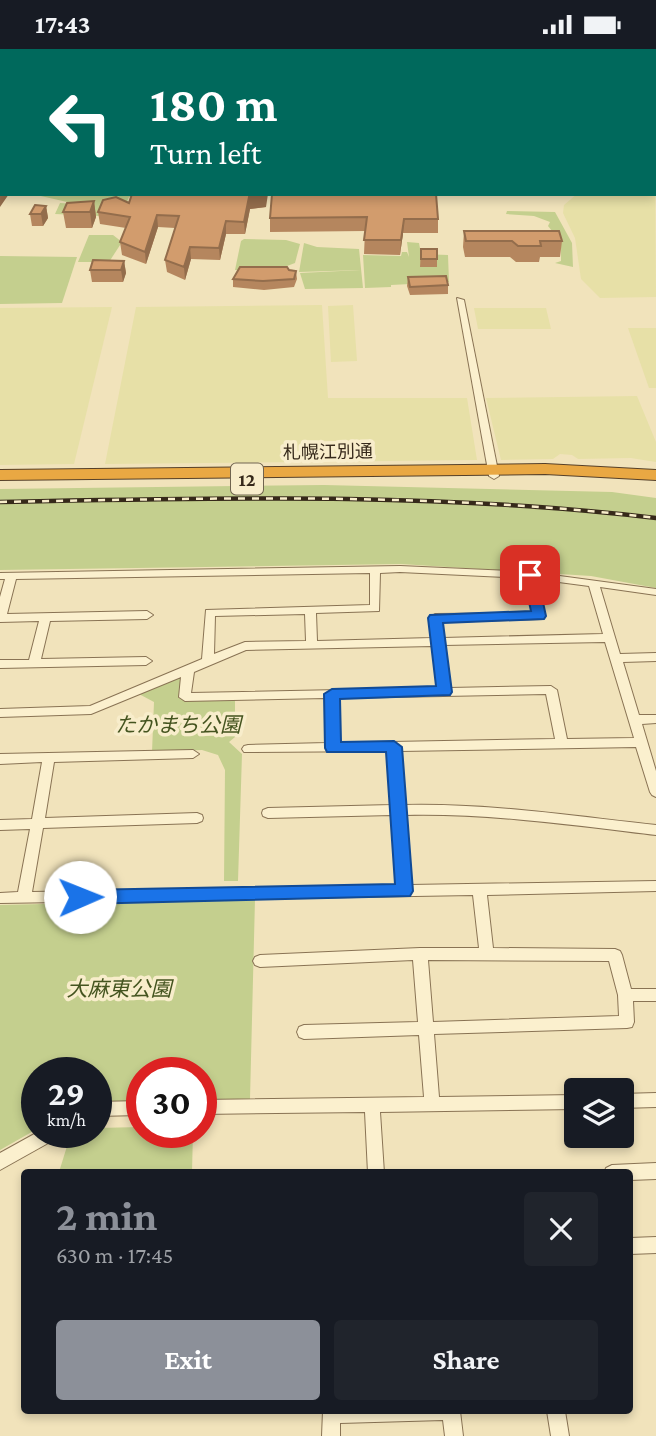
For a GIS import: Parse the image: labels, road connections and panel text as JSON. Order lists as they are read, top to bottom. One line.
{"streets":{"highway":["札幌江別通","12"]},"parks":["たかまち公園","大麻東公園"],"page":{"status":"17:43","turn":["180 m","Turn left"],"speed":"29 km/h","limit":"30","heading":["2 min","630 m · 17:45"],"buttons":["Exit","Share"]}}
